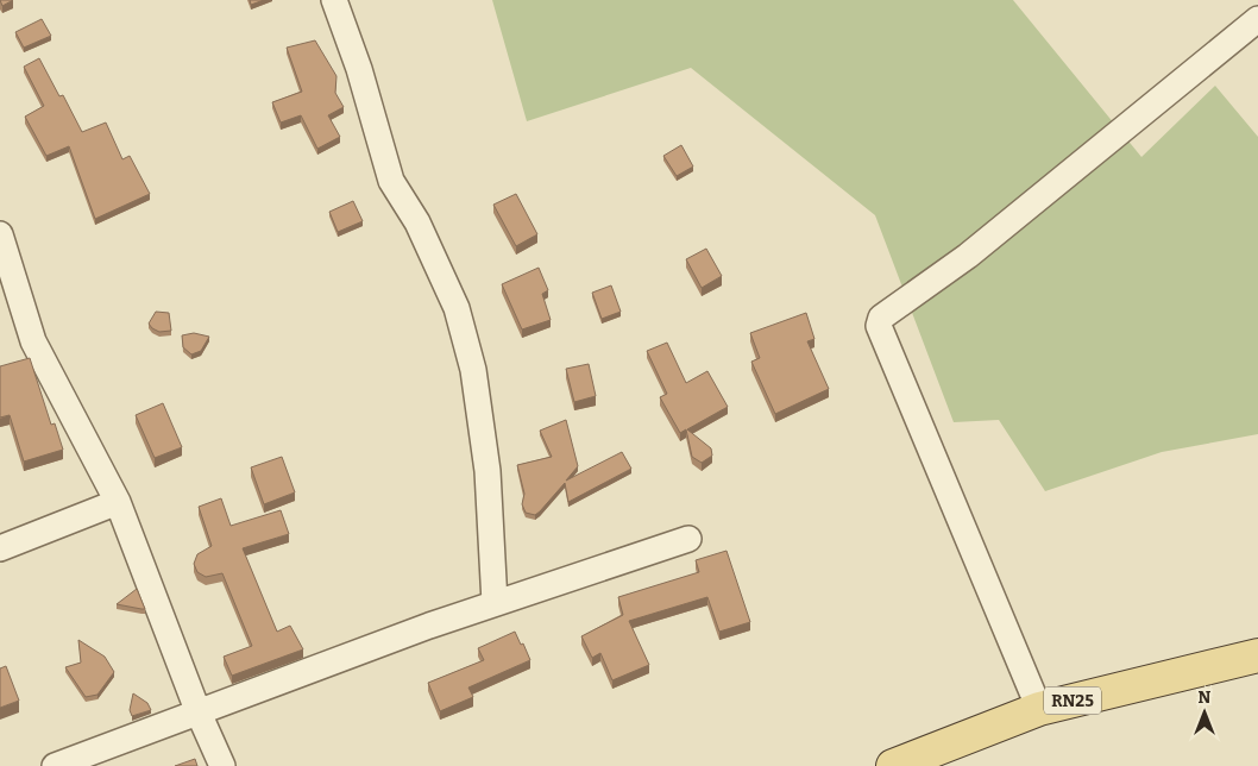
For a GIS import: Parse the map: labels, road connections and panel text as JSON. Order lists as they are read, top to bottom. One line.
{"streets":{"main road":["RN25"]},"north":"top"}
